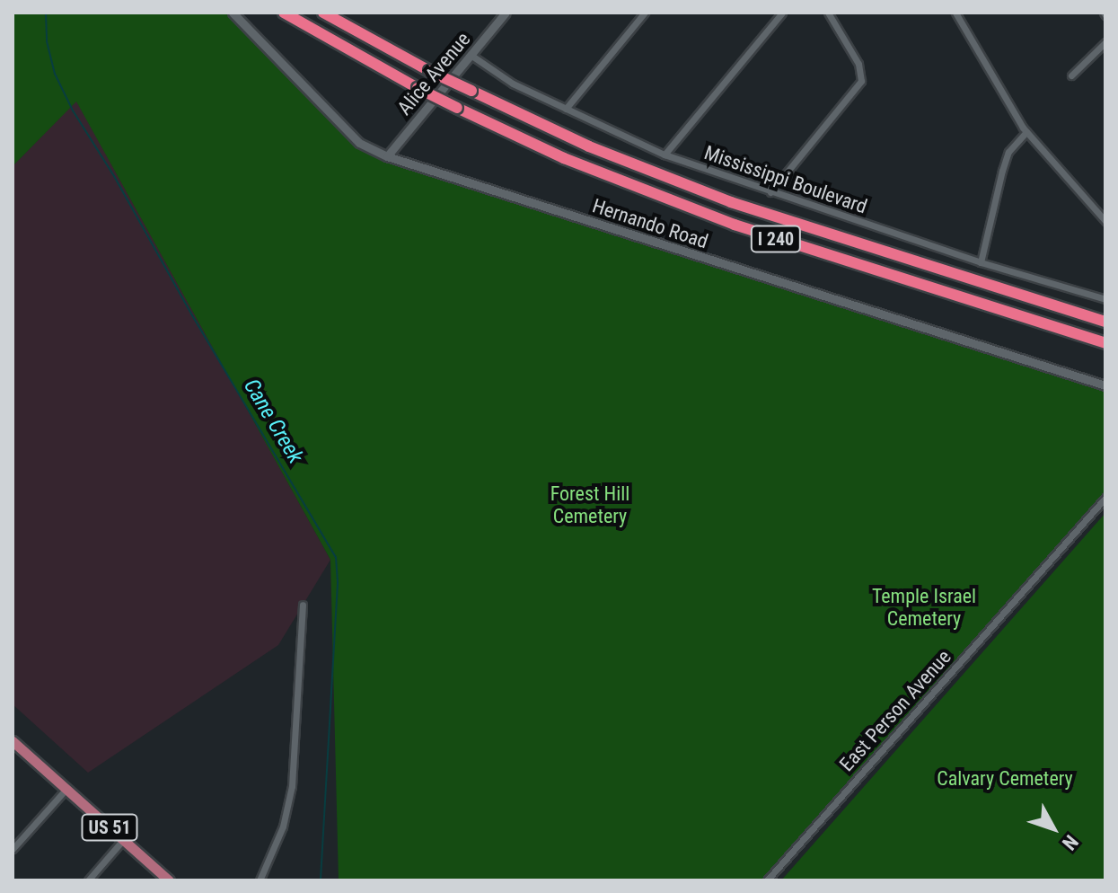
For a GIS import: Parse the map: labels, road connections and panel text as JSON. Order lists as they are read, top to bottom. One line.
{"streets":{"highway":["I 240"],"main road":["US 51"],"street":["Alice Avenue","Mississippi Boulevard","Hernando Road","East Person Avenue"]},"crossings":[["Alice Avenue","Mississippi Boulevard"],["Alice Avenue","Hernando Road"]],"water":["Cane Creek"],"parks":["Forest Hill Cemetery","Temple Israel Cemetery","Calvary Cemetery"],"north":"bottom right"}
